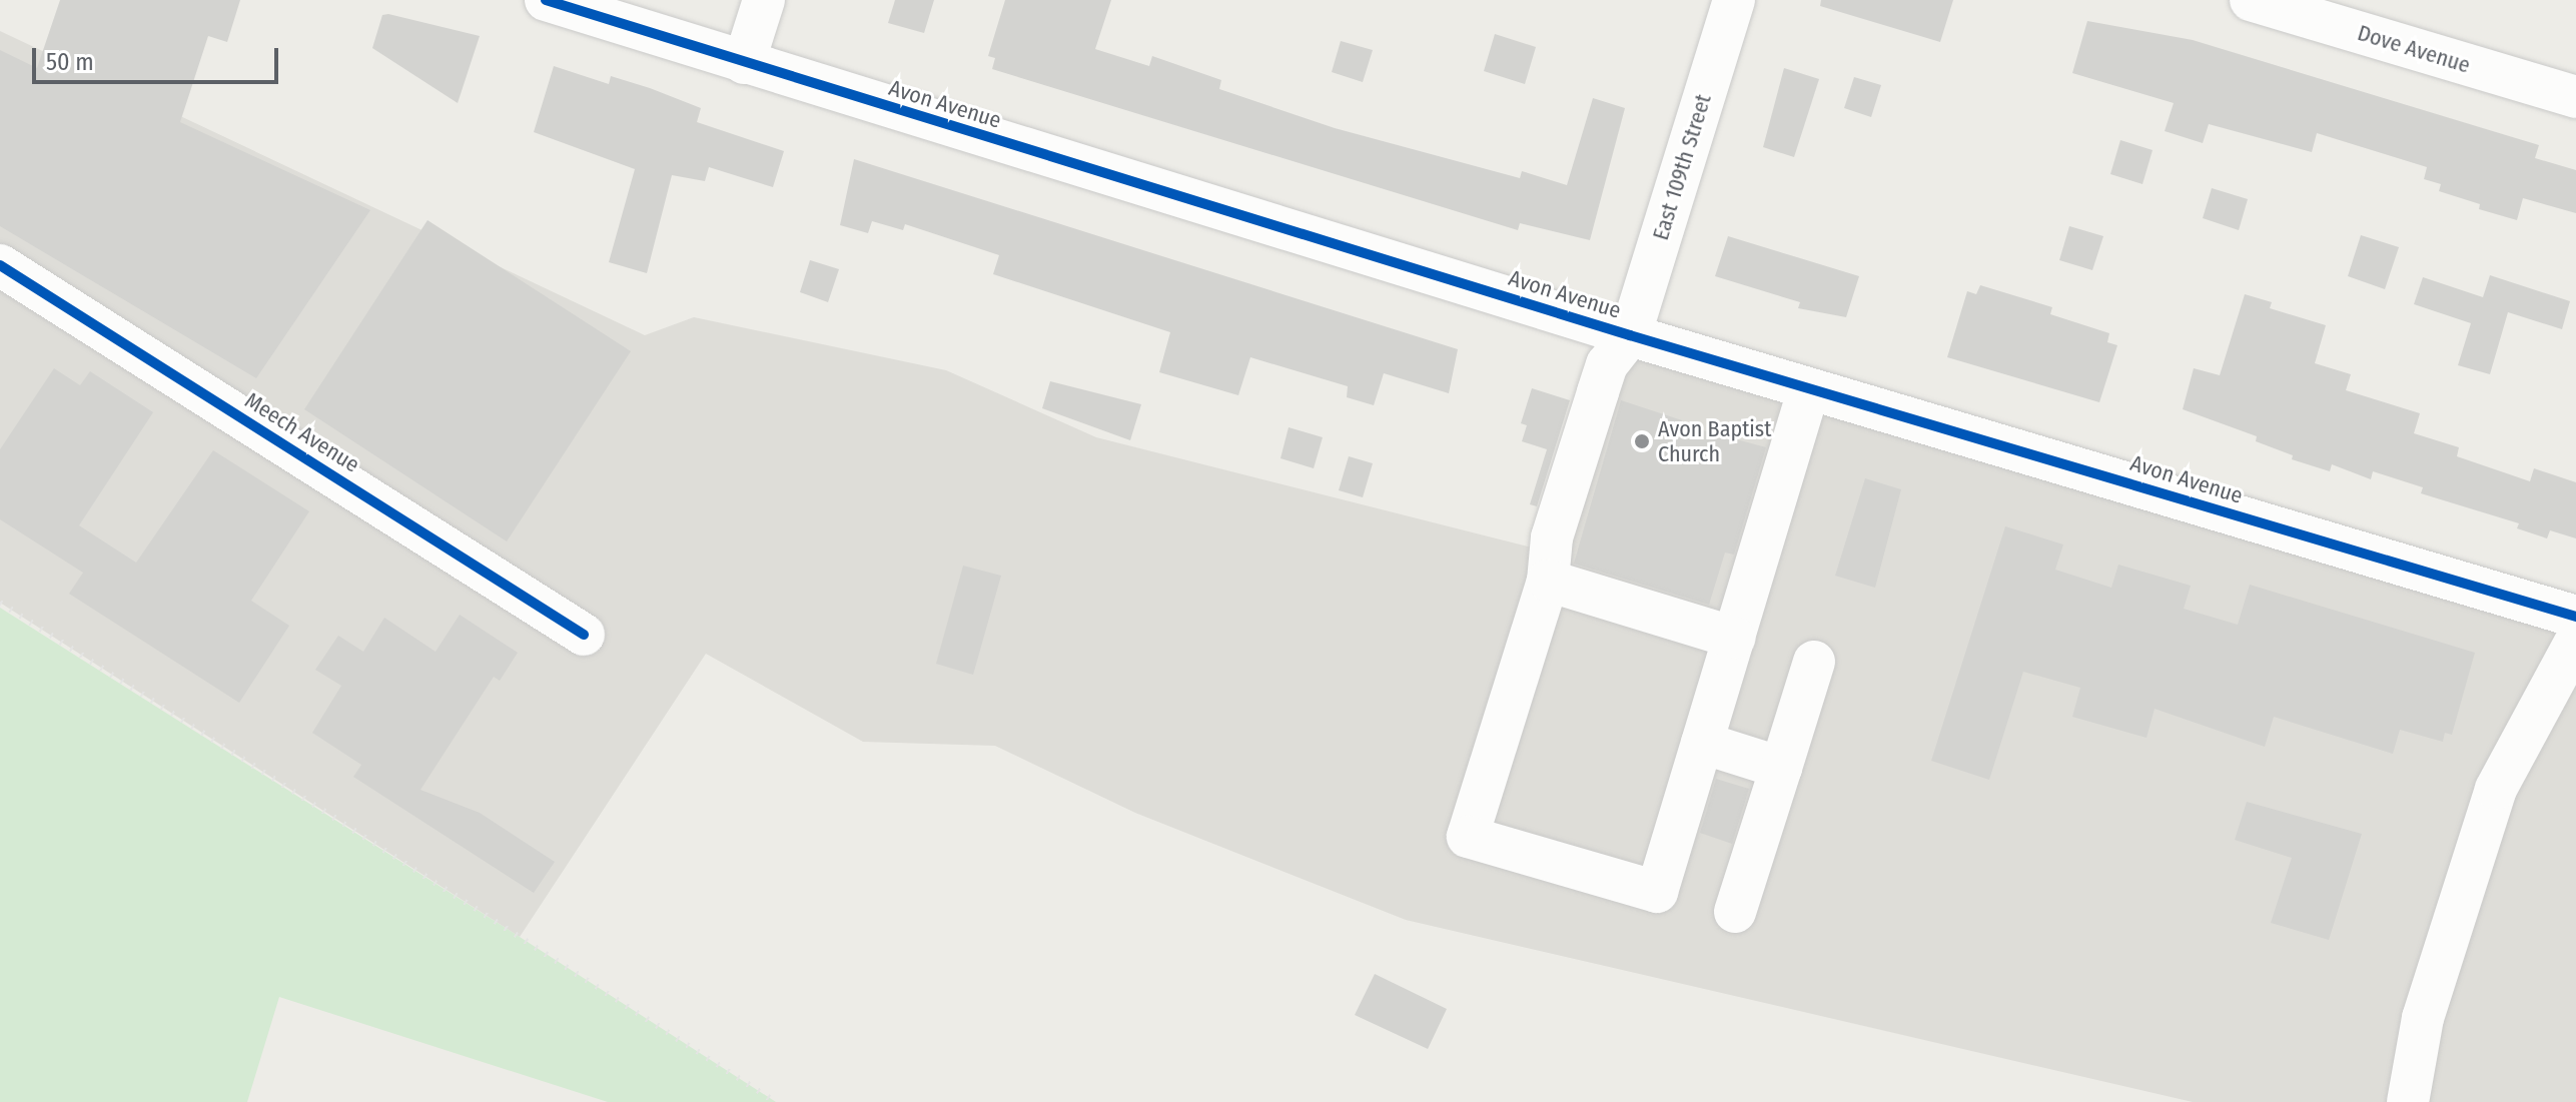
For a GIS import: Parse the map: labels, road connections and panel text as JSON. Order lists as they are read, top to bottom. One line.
{"streets":{"street":["Dove Avenue","Avon Avenue","East 109th Street","Meech Avenue"]},"crossings":[["Avon Avenue","East 109th Street"]],"places":["Avon Baptist Church"],"scale_bar":"50 m"}
